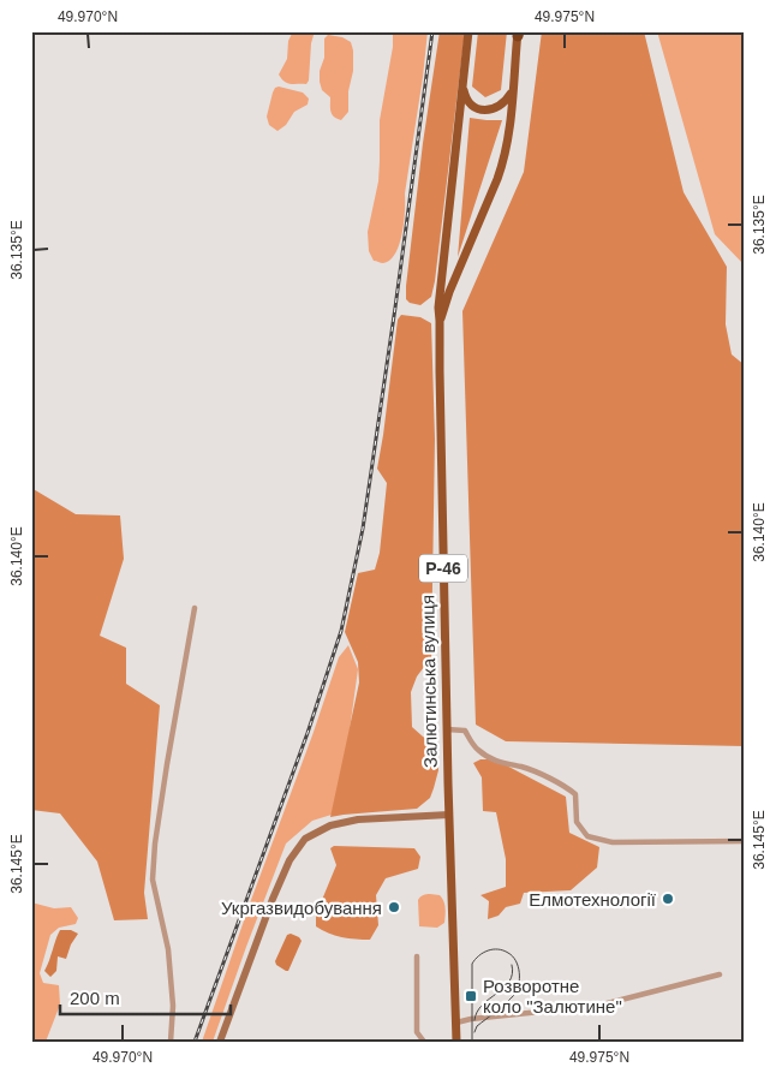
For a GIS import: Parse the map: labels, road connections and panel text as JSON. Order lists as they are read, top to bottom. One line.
{"streets":{"main road":["Р-46","Залютинська вулиця"]},"crossings":[["Р-46","Залютинська вулиця"]],"places":{"other":["Елмотехнології","Укргазвидобування"],"transit":["Розворотне коло \"Залютине\""]},"scale_bar":"200 m","coordinates":["49.970°N","49.975°N","36.135°E","36.140°E","36.145°E"]}
